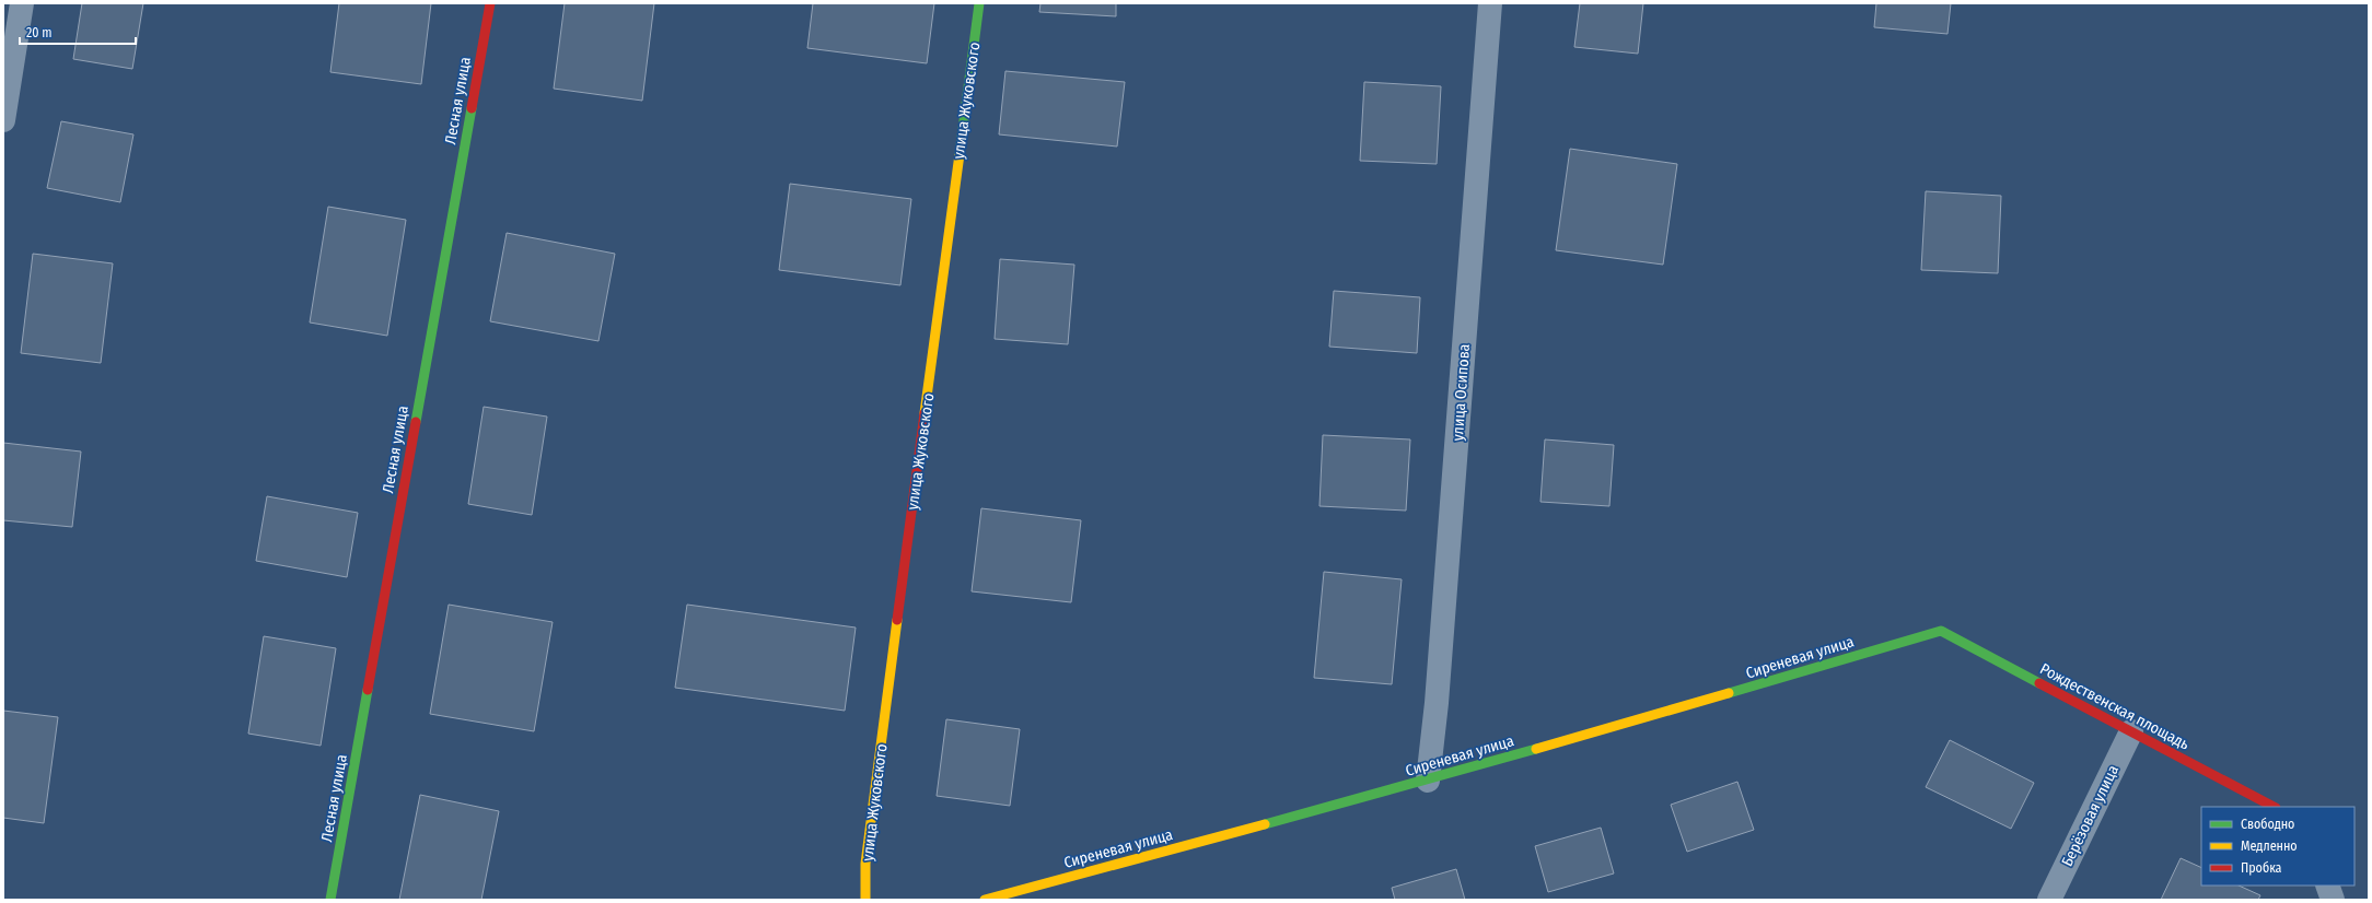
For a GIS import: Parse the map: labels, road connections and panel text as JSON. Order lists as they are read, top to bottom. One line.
{"streets":{"street":["Лесная улица","улица Жуковского","улица Осипова","Сиреневая улица","Рождественская площадь","Берёзовая улица"]},"crossings":[["улица Осипова","Сиреневая улица"],["Сиреневая улица","Рождественская площадь"],["Рождественская площадь","Берёзовая улица"]],"legend":["Свободно","Медленно","Пробка"],"scale_bar":"20 m"}
